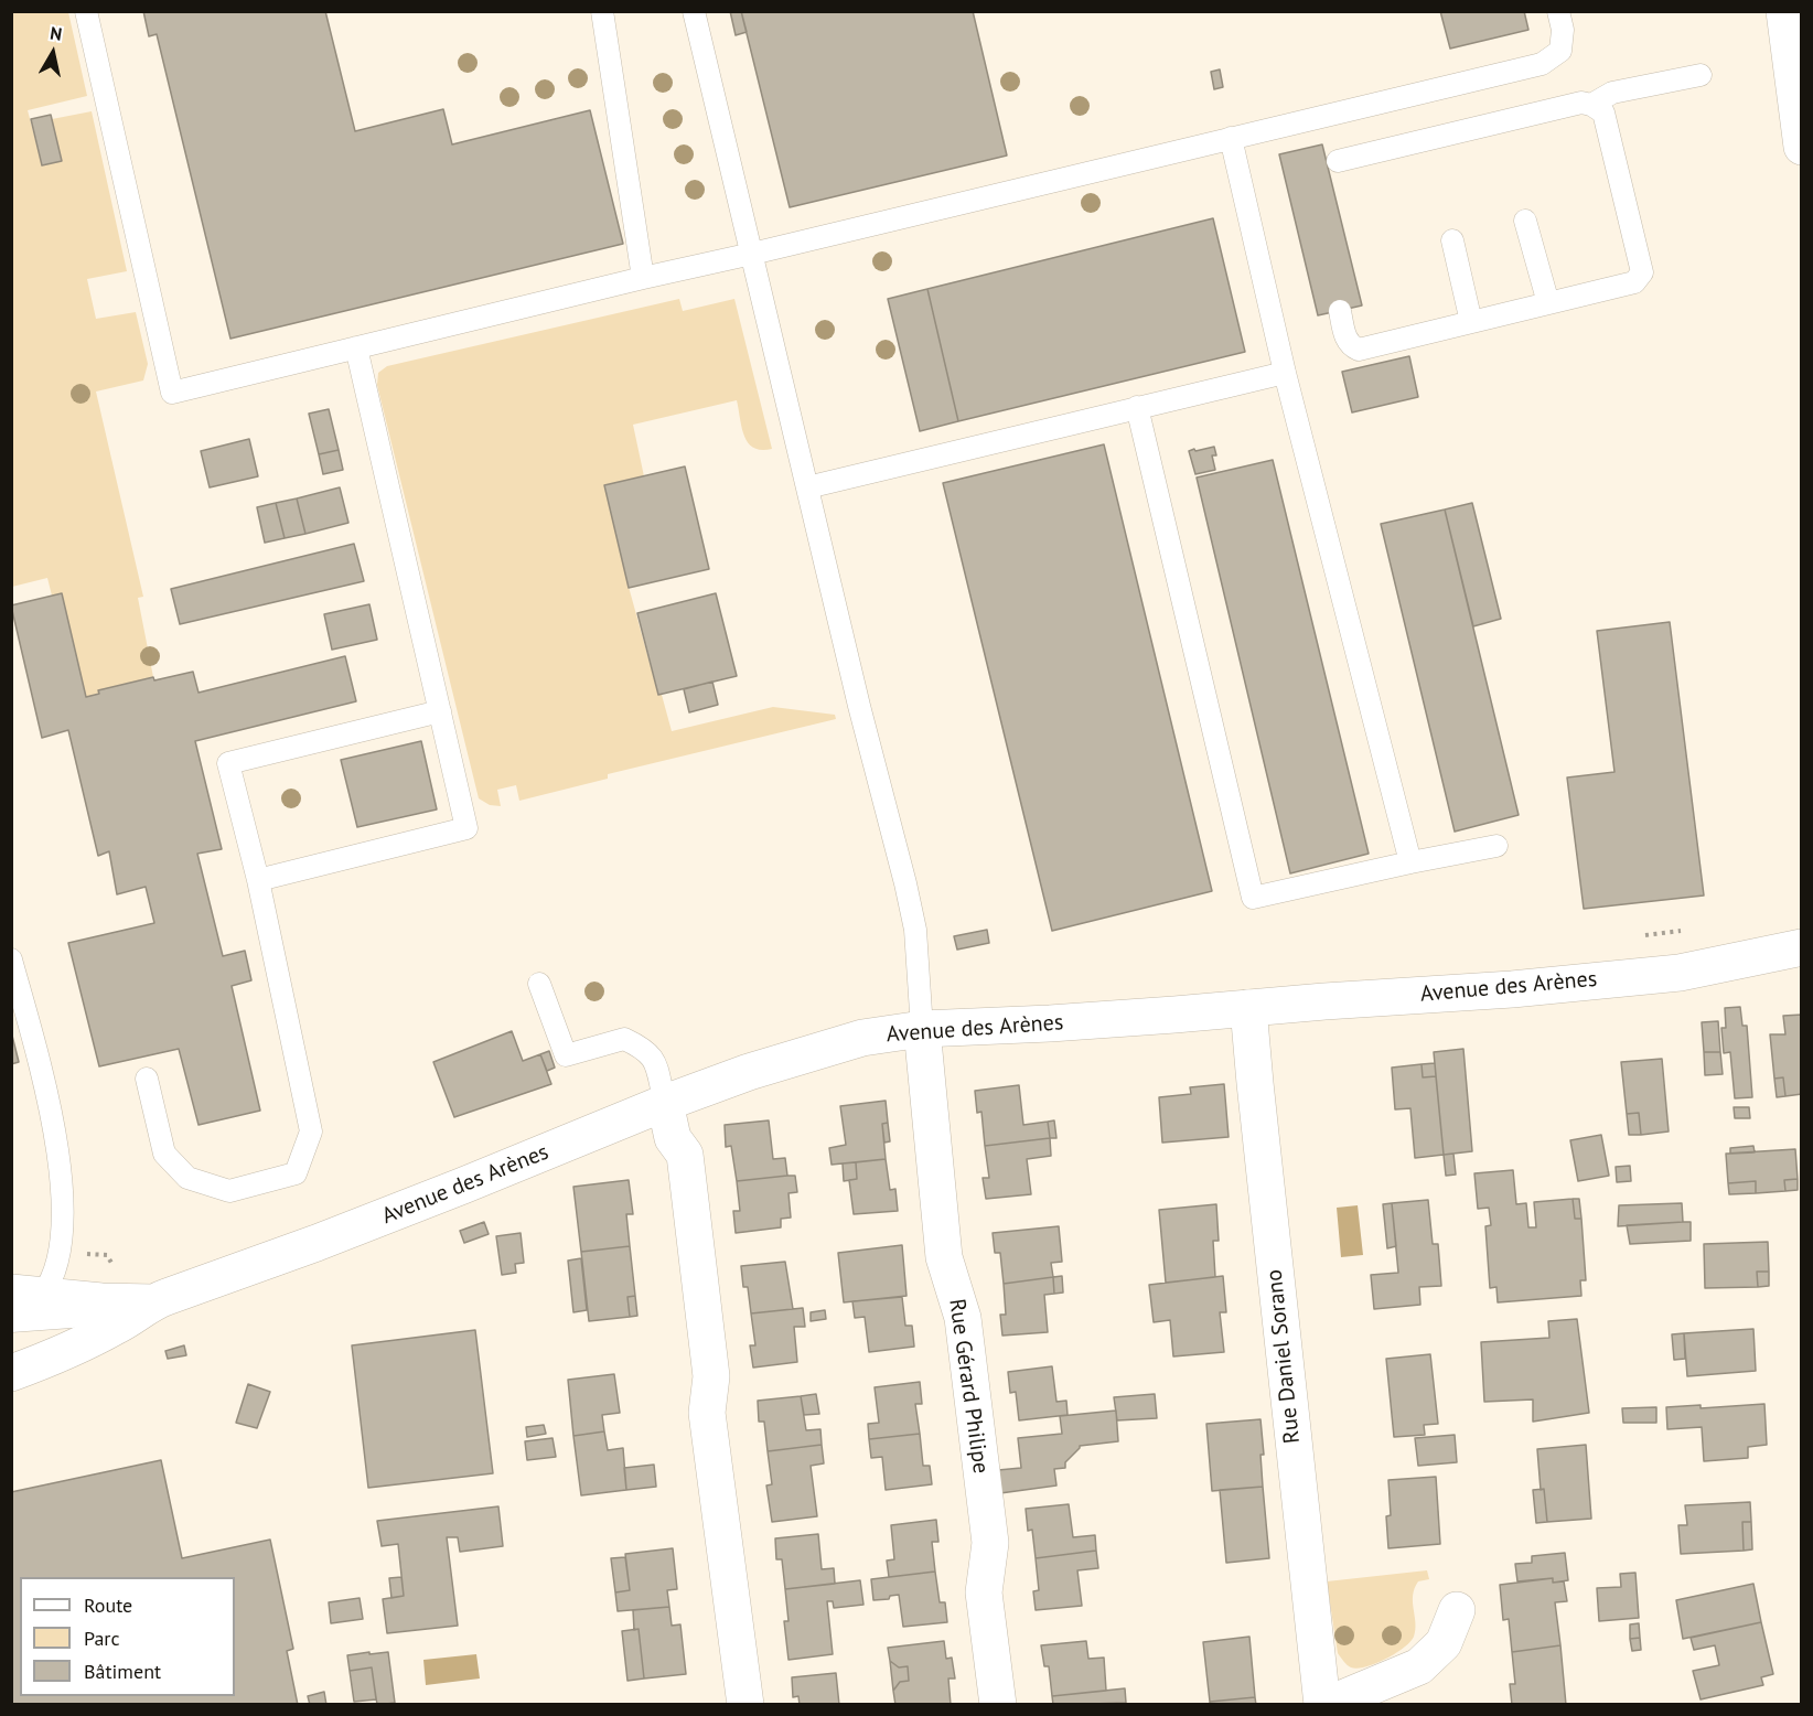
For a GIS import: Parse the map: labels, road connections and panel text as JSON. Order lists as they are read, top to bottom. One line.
{"streets":{"street":["Avenue des Arènes","Rue Daniel Sorano","Rue Gérard Philipe"]},"crossings":[["Avenue des Arènes","Rue Daniel Sorano"],["Avenue des Arènes","Rue Gérard Philipe"]],"legend":["Route","Parc","Bâtiment"],"north":"top"}
